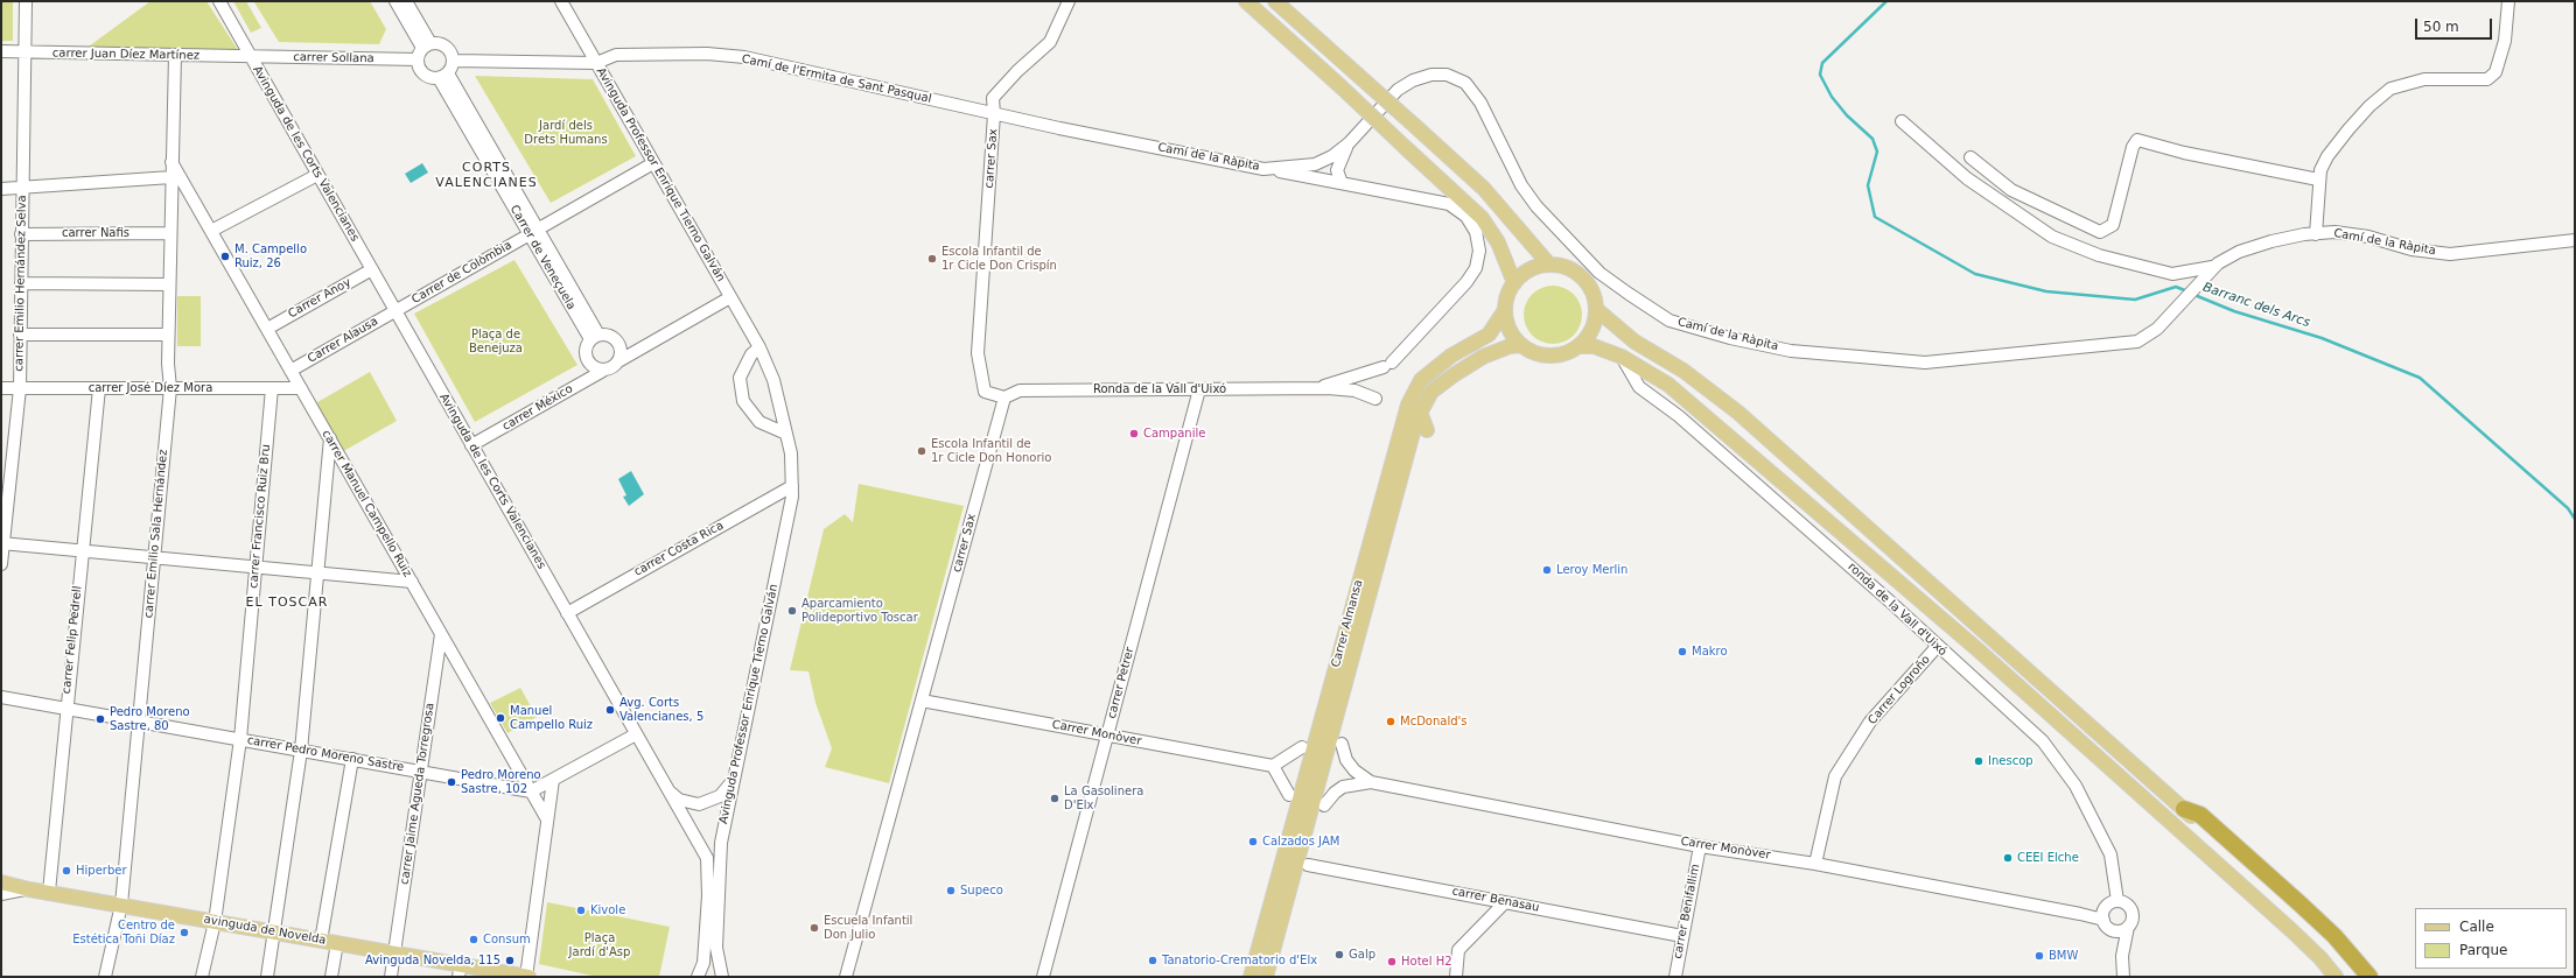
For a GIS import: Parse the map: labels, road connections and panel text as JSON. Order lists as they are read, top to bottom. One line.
{"streets":{"main road":["Carrer Almansa","avinguda de Novelda"],"street":["carrer Juan Díez Martínez","carrer Sollana","Camí de l'Ermita de Sant Pasqual","Avinguda de les Corts Valencianes","Camí de la Ràpita","carrer Sax","Avinguda Professor Enrique Tierno Galván","carrer Nafis","Carrer de Veneçuela","Carrer de Colòmbia","carrer Emilio Hernández Selva","Carrer Anoy","Carrer Alausa","carrer José Díez Mora","Ronda de la Vall d'Uixó","carrer México","carrer Manuel Campello Ruiz","carrer Francisco Ruiz Bru","carrer Emilio Sala Hernández","carrer Costa Rica","ronda de la Vall d'Uixó","carrer Felip Pedrell","carrer Petrer","Carrer Logroño","Carrer Monòver","carrer Pedro Moreno Sastre","carrer Jaime Agueda Torregrosa","carrer Benasau","carrer Benifallim"]},"crossings":[["carrer Juan Díez Martínez","carrer Sollana"],["carrer Juan Díez Martínez","Avinguda de les Corts Valencianes"],["carrer Juan Díez Martínez","carrer Emilio Hernández Selva"],["carrer Juan Díez Martínez","carrer Emilio Sala Hernández"],["carrer Sollana","Avinguda de les Corts Valencianes"],["carrer Sollana","Carrer de Veneçuela"],["Camí de l'Ermita de Sant Pasqual","Camí de la Ràpita"],["Camí de l'Ermita de Sant Pasqual","carrer Sax"],["Camí de l'Ermita de Sant Pasqual","Avinguda Professor Enrique Tierno Galván"],["Avinguda de les Corts Valencianes","Carrer de Colòmbia"],["Avinguda de les Corts Valencianes","Carrer Anoy"],["Avinguda de les Corts Valencianes","Carrer Alausa"],["Avinguda de les Corts Valencianes","carrer México"],["Avinguda de les Corts Valencianes","carrer Costa Rica"],["Camí de la Ràpita","carrer Sax"],["carrer Sax","Ronda de la Vall d'Uixó"],["carrer Sax","Carrer Monòver"],["Avinguda Professor Enrique Tierno Galván","Carrer de Colòmbia"],["Avinguda Professor Enrique Tierno Galván","carrer Costa Rica"],["carrer Nafis","carrer Emilio Hernández Selva"],["carrer Nafis","carrer Emilio Sala Hernández"],["Carrer de Veneçuela","Carrer de Colòmbia"],["Carrer de Veneçuela","carrer México"],["Carrer de Colòmbia","Carrer Alausa"],["carrer Emilio Hernández Selva","carrer José Díez Mora"],["Carrer Anoy","carrer Manuel Campello Ruiz"],["Carrer Alausa","carrer Manuel Campello Ruiz"],["carrer José Díez Mora","carrer Manuel Campello Ruiz"],["carrer José Díez Mora","carrer Francisco Ruiz Bru"],["carrer José Díez Mora","carrer Emilio Sala Hernández"],["carrer José Díez Mora","carrer Felip Pedrell"],["Ronda de la Vall d'Uixó","carrer Petrer"],["carrer Manuel Campello Ruiz","carrer Emilio Sala Hernández"],["carrer Manuel Campello Ruiz","carrer Pedro Moreno Sastre"],["carrer Manuel Campello Ruiz","carrer Jaime Agueda Torregrosa"],["carrer Francisco Ruiz Bru","carrer Pedro Moreno Sastre"],["carrer Francisco Ruiz Bru","avinguda de Novelda"],["carrer Emilio Sala Hernández","carrer Pedro Moreno Sastre"],["carrer Emilio Sala Hernández","avinguda de Novelda"],["ronda de la Vall d'Uixó","Carrer Logroño"],["ronda de la Vall d'Uixó","Carrer Monòver"],["carrer Felip Pedrell","carrer Pedro Moreno Sastre"],["carrer Felip Pedrell","avinguda de Novelda"],["carrer Petrer","Carrer Monòver"],["Carrer Logroño","Carrer Monòver"],["Carrer Monòver","carrer Benifallim"],["carrer Pedro Moreno Sastre","carrer Jaime Agueda Torregrosa"],["carrer Jaime Agueda Torregrosa","avinguda de Novelda"],["carrer Benasau","carrer Benifallim"]],"districts":["CORTS VALENCIANES","EL TOSCAR"],"water":["Barranc dels Arcs"],"parks":["Jardí dels Drets Humans","Plaça de Benejuza","Plaça Jardí d'Asp"],"places":["M. Campello Ruiz, 26","Escola Infantil de 1r Cicle Don Crispín","Campanile","Escola Infantil de 1r Cicle Don Honorio","Leroy Merlin","Aparcamiento Polideportivo Toscar","Makro","Avg. Corts Valencianes, 5","Manuel Campello Ruiz","Pedro Moreno Sastre, 80","McDonald's","Inescop","Pedro Moreno Sastre, 102","La Gasolinera D'Elx","Calzados JAM","CEEI Elche","Hiperber","Supeco","Kivole","Escuela Infantil Don Julio","Centro de Estética Toñi Díaz","Consum","Galp","BMW","Avinguda Novelda, 115","Tanatorio-Crematorio d'Elx","Hotel H2"],"legend":["Calle","Parque"],"scale_bar":"50 m"}
